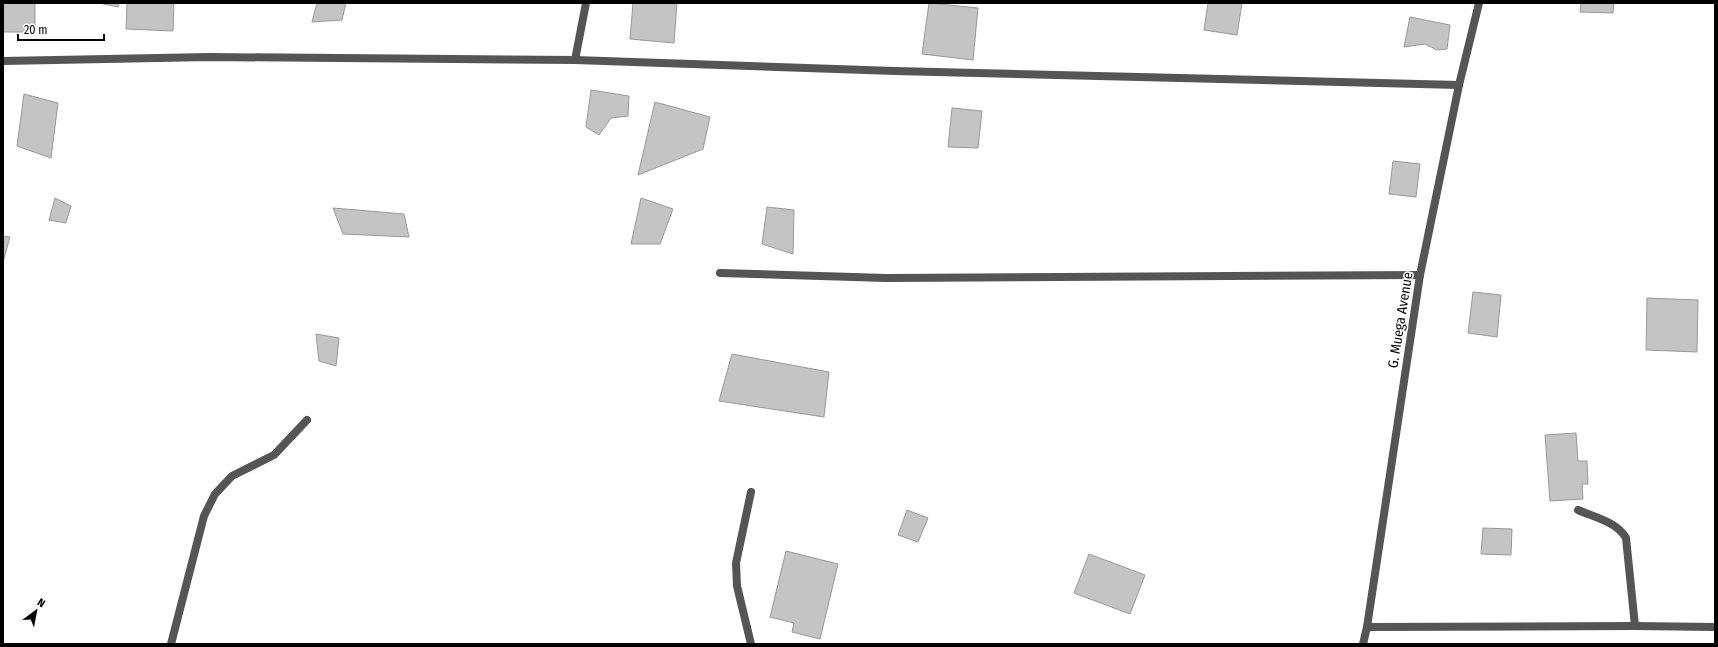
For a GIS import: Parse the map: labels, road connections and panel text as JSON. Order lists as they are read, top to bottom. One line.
{"streets":{"street":["G. Muega Avenue"]},"scale_bar":"20 m","north":"top right"}
